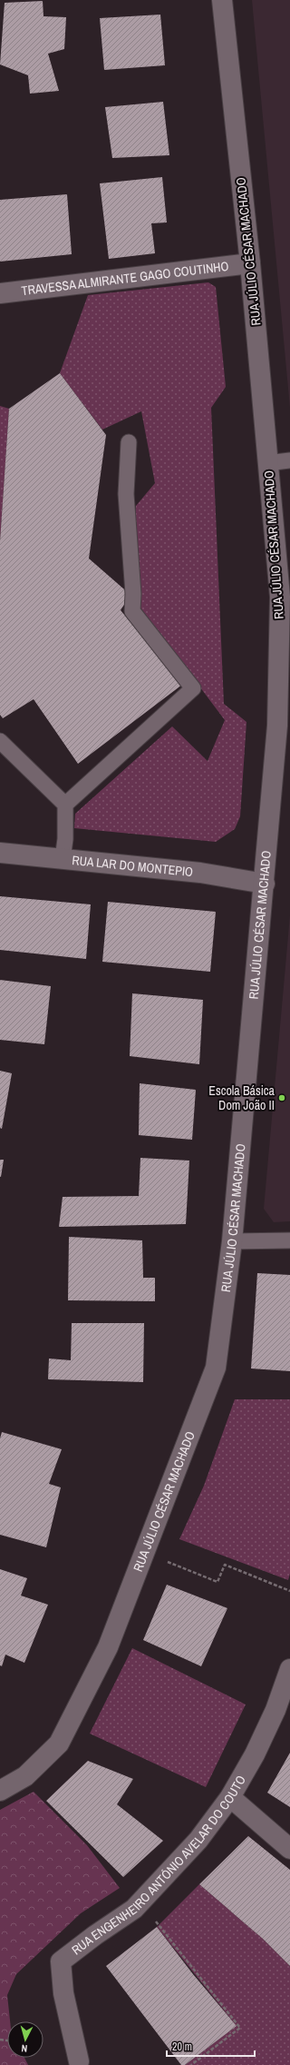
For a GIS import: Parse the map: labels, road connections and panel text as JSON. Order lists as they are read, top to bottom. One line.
{"streets":{"street":["RUA JÚLIO CÉSAR MACHADO","TRAVESSA ALMIRANTE GAGO COUTINHO","RUA LAR DO MONTEPIO","RUA ENGENHEIRO ANTÓNIO AVELAR DO COUTO"]},"crossings":[["RUA JÚLIO CÉSAR MACHADO","TRAVESSA ALMIRANTE GAGO COUTINHO"],["RUA JÚLIO CÉSAR MACHADO","RUA LAR DO MONTEPIO"]],"places":["Escola Básica Dom João II"],"scale_bar":"20 m","north":"bottom"}
